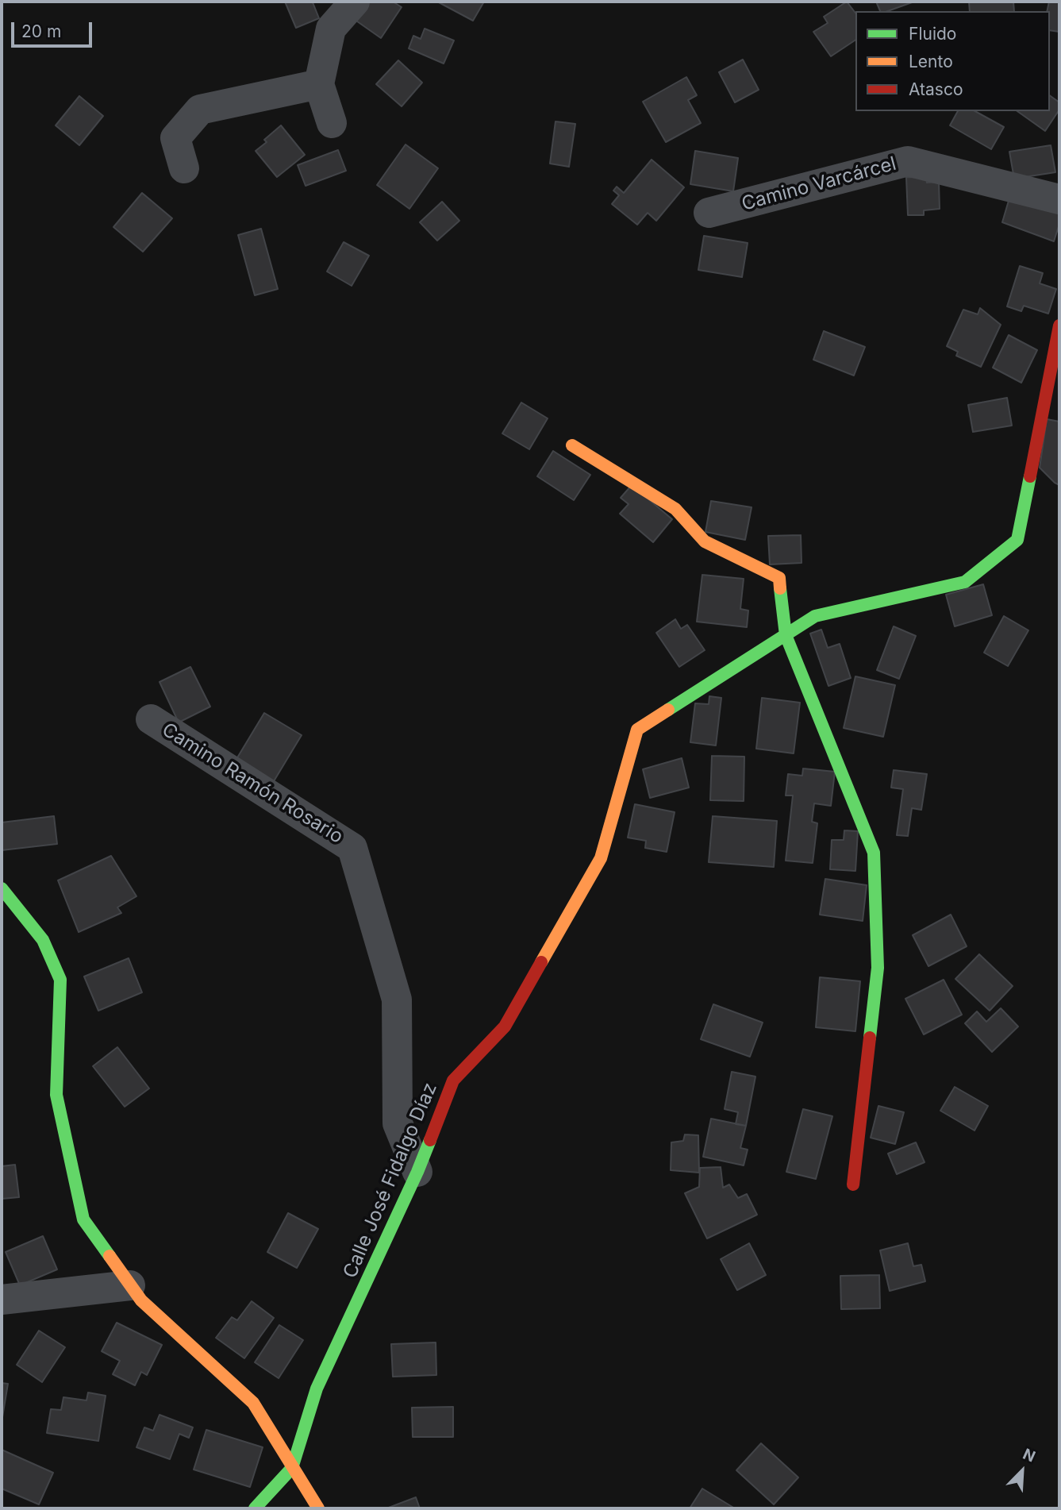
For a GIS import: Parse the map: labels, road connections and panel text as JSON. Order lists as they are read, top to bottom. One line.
{"streets":{"street":["Camino Varcárcel","Camino Ramón Rosario","Calle José Fidalgo Díaz"]},"crossings":[["Camino Ramón Rosario","Calle José Fidalgo Díaz"]],"legend":["Fluido","Lento","Atasco"],"scale_bar":"20 m","north":"top right"}
